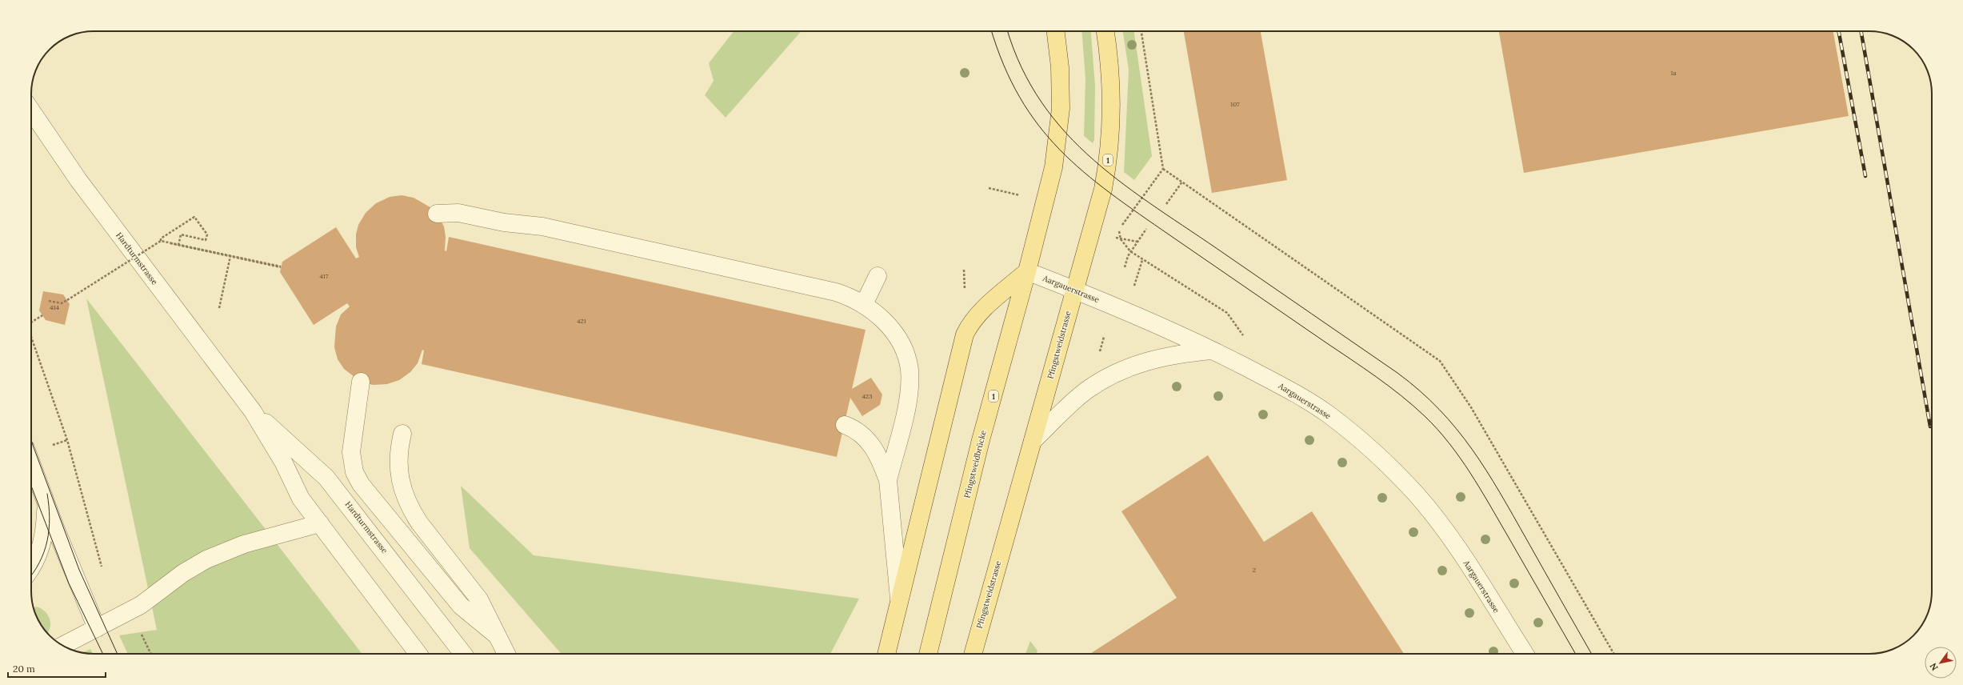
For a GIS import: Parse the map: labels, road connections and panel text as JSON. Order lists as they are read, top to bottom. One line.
{"streets":{"main road":["1","Pfingstweidstrasse","Pfingstweidbrücke"],"street":["Hardturmstrasse","Aargauerstrasse"]},"crossings":[["1","Aargauerstrasse"],["1","Pfingstweidbrücke"],["Aargauerstrasse","Pfingstweidstrasse"],["Aargauerstrasse","Pfingstweidbrücke"]],"house_numbers":["1a","107","417","414","421","423","2"],"scale_bar":"20 m","north":"bottom left"}
